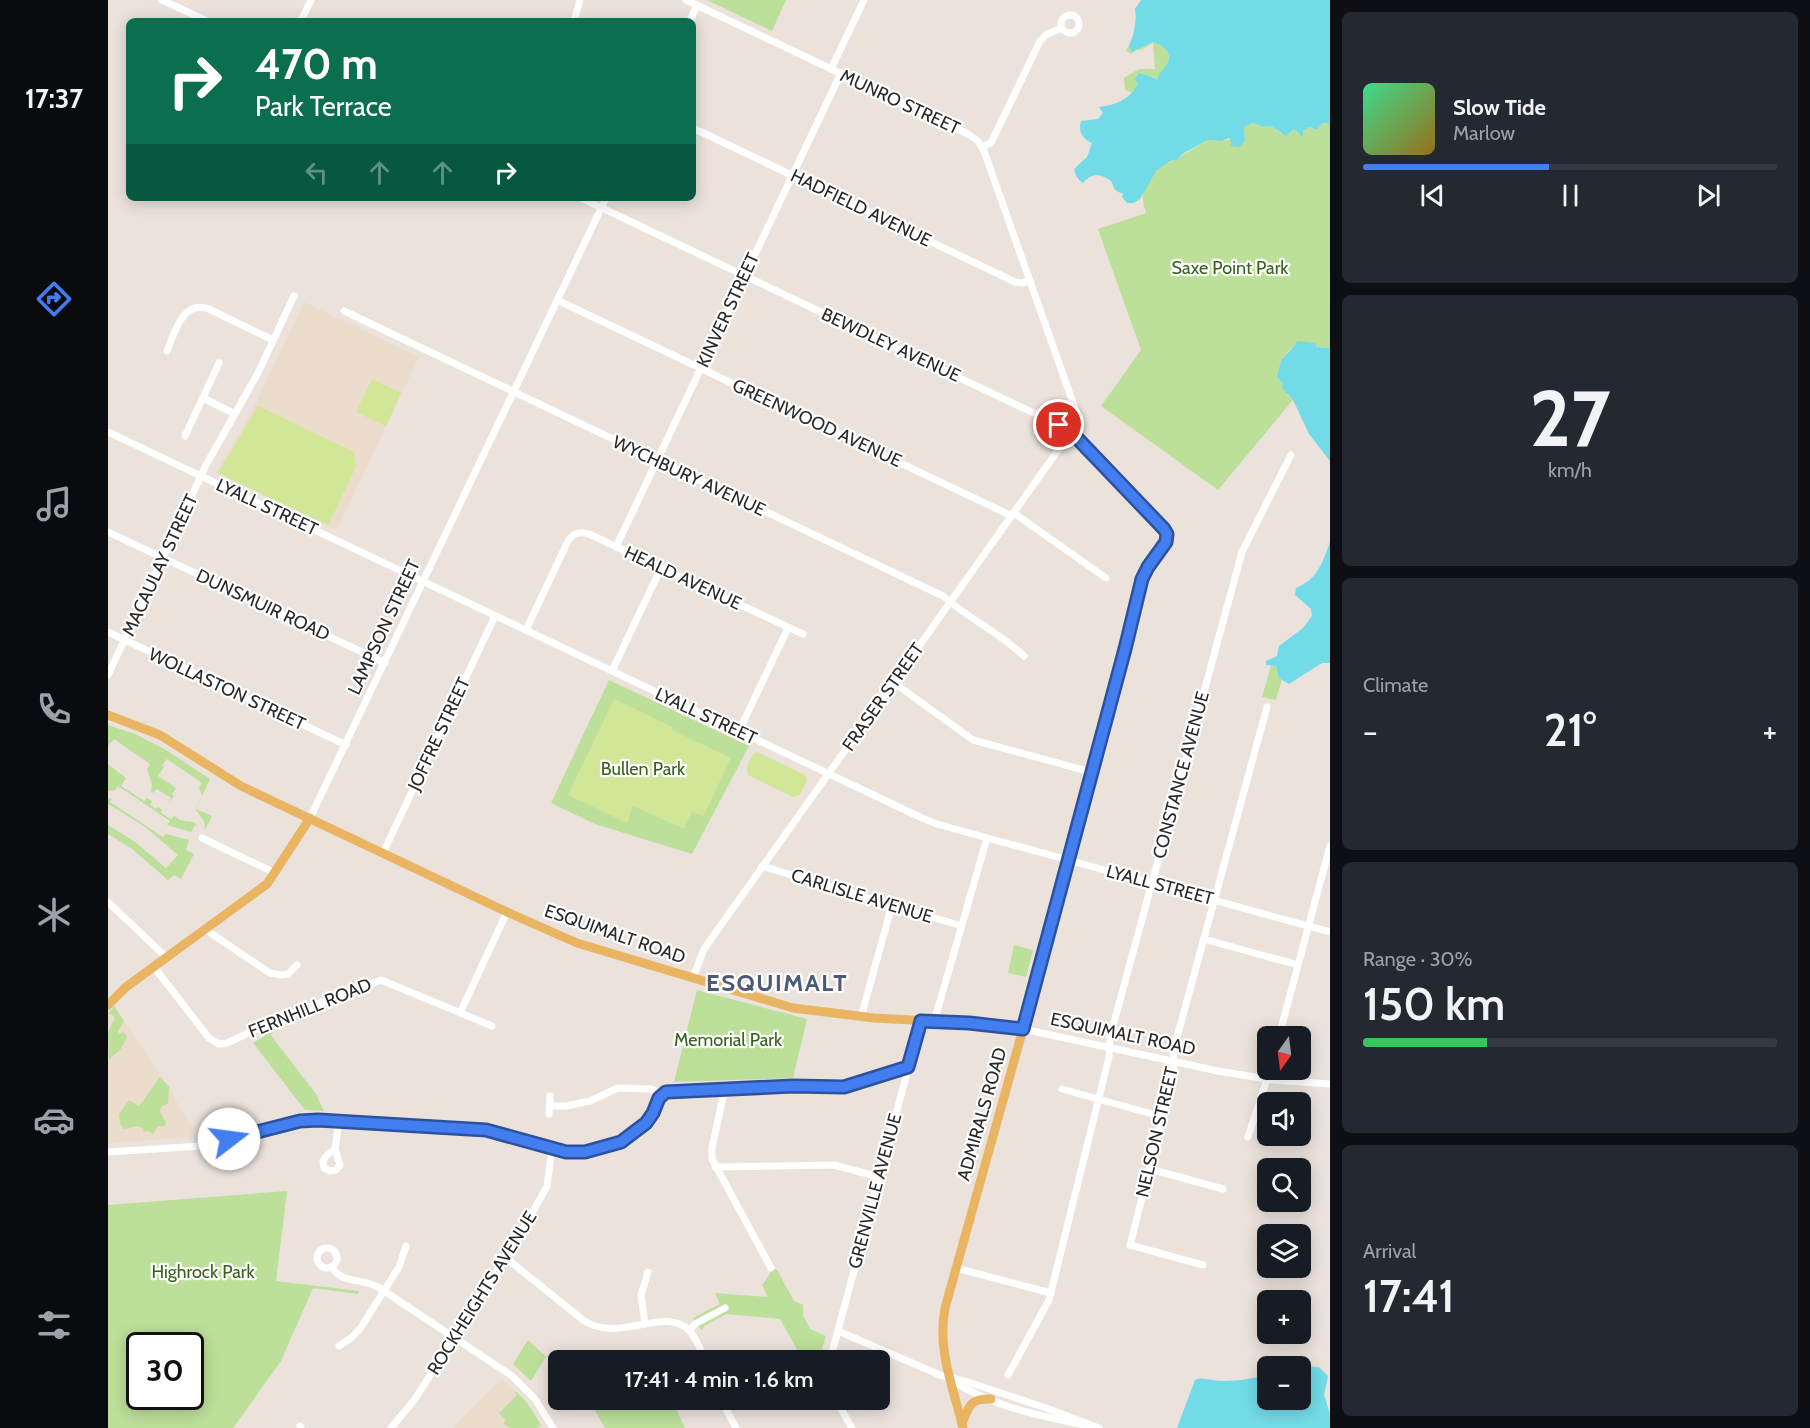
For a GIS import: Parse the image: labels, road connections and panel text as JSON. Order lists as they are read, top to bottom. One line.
{"streets":{"main road":["LAMPSON STREET","ESQUIMALT ROAD","ADMIRALS ROAD"],"street":["MUNRO STREET","HADFIELD AVENUE","KINVER STREET","BEWDLEY AVENUE","GREENWOOD AVENUE","WYCHBURY AVENUE","LYALL STREET","MACAULAY STREET","HEALD AVENUE","DUNSMUIR ROAD","WOLLASTON STREET","FRASER STREET","JOFFRE STREET","CONSTANCE AVENUE","CARLISLE AVENUE","FERNHILL ROAD","NELSON STREET","GRENVILLE AVENUE","ROCKHEIGHTS AVENUE"]},"crossings":[["MUNRO STREET","KINVER STREET"],["HADFIELD AVENUE","KINVER STREET"],["HADFIELD AVENUE","FRASER STREET"],["KINVER STREET","BEWDLEY AVENUE"],["KINVER STREET","GREENWOOD AVENUE"],["KINVER STREET","WYCHBURY AVENUE"],["KINVER STREET","HEALD AVENUE"],["BEWDLEY AVENUE","LAMPSON STREET"],["BEWDLEY AVENUE","FRASER STREET"],["BEWDLEY AVENUE","ADMIRALS ROAD"],["GREENWOOD AVENUE","LAMPSON STREET"],["GREENWOOD AVENUE","FRASER STREET"],["WYCHBURY AVENUE","LAMPSON STREET"],["WYCHBURY AVENUE","FRASER STREET"],["LYALL STREET","MACAULAY STREET"],["LYALL STREET","HEALD AVENUE"],["LYALL STREET","LAMPSON STREET"],["LYALL STREET","FRASER STREET"],["LYALL STREET","JOFFRE STREET"],["LYALL STREET","CONSTANCE AVENUE"],["LYALL STREET","ADMIRALS ROAD"],["LYALL STREET","NELSON STREET"],["MACAULAY STREET","DUNSMUIR ROAD"],["MACAULAY STREET","WOLLASTON STREET"],["DUNSMUIR ROAD","LAMPSON STREET"],["LAMPSON STREET","WOLLASTON STREET"],["LAMPSON STREET","ESQUIMALT ROAD"],["LAMPSON STREET","FERNHILL ROAD"],["FRASER STREET","CARLISLE AVENUE"],["FRASER STREET","ESQUIMALT ROAD"],["JOFFRE STREET","ESQUIMALT ROAD"],["CONSTANCE AVENUE","ESQUIMALT ROAD"],["ESQUIMALT ROAD","ADMIRALS ROAD"],["ESQUIMALT ROAD","NELSON STREET"],["ESQUIMALT ROAD","GRENVILLE AVENUE"]],"districts":["ESQUIMALT"],"parks":["Saxe Point Park","Bullen Park","Memorial Park","Highrock Park"],"north":"bottom","page":{"tabs":"17:37","turn":["470 m","Park Terrace"],"song":["Slow Tide","Marlow"],"tile":[["27","km/h"],"Climate",["Range · 30%","150 km"],["Arrival","17:41"]],"heat":["−","21°","+"],"map_buttons":["+","−"],"limit":"30","trip":"17:41 · 4 min · 1.6 km"}}
